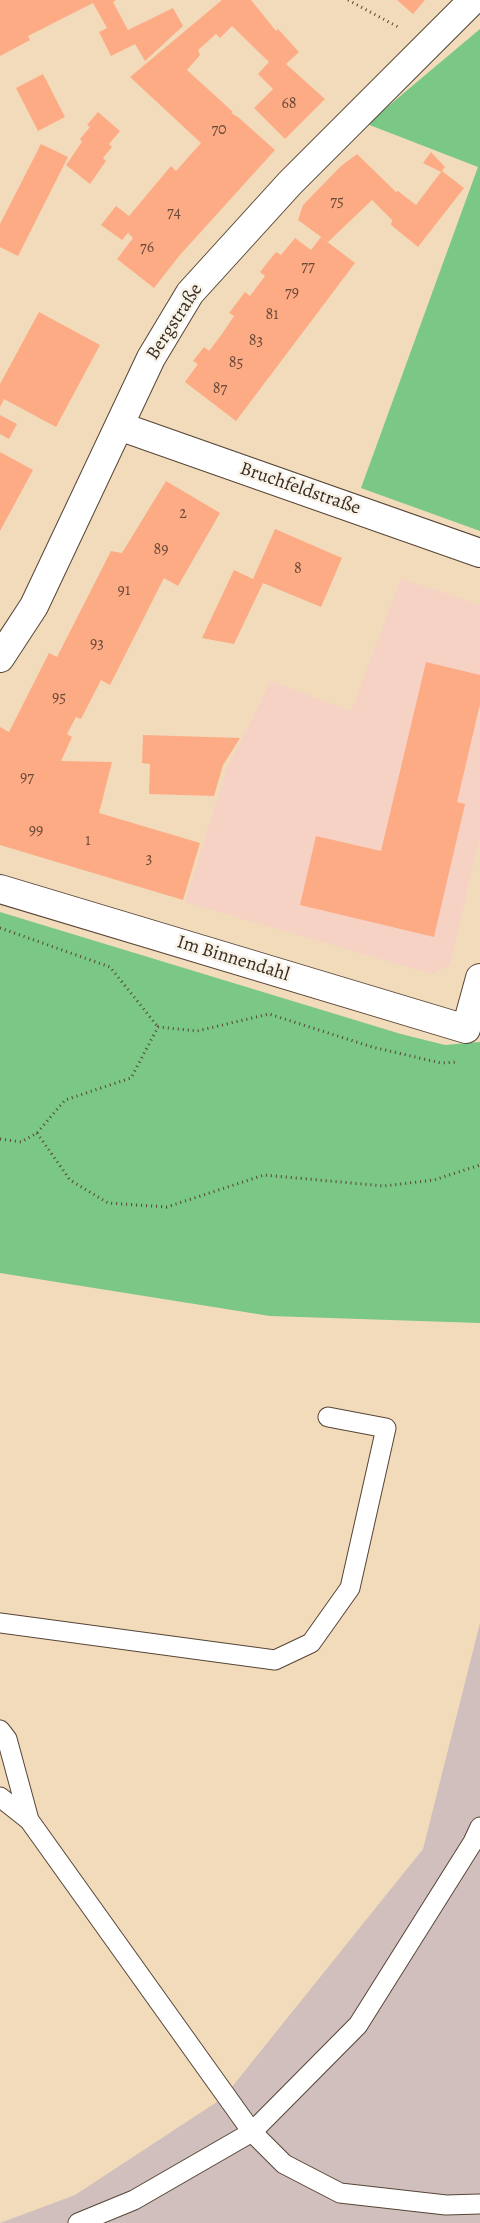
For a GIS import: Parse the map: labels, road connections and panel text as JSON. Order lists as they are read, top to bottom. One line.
{"streets":{"street":["Bergstraße","Bruchfeldstraße","Im Binnendahl"]},"crossings":[["Bergstraße","Bruchfeldstraße"]],"house_numbers":["68","70","75","74","76","77","79","81","83","85","87","2","89","8","91","93","95","97","99","1","3"]}
